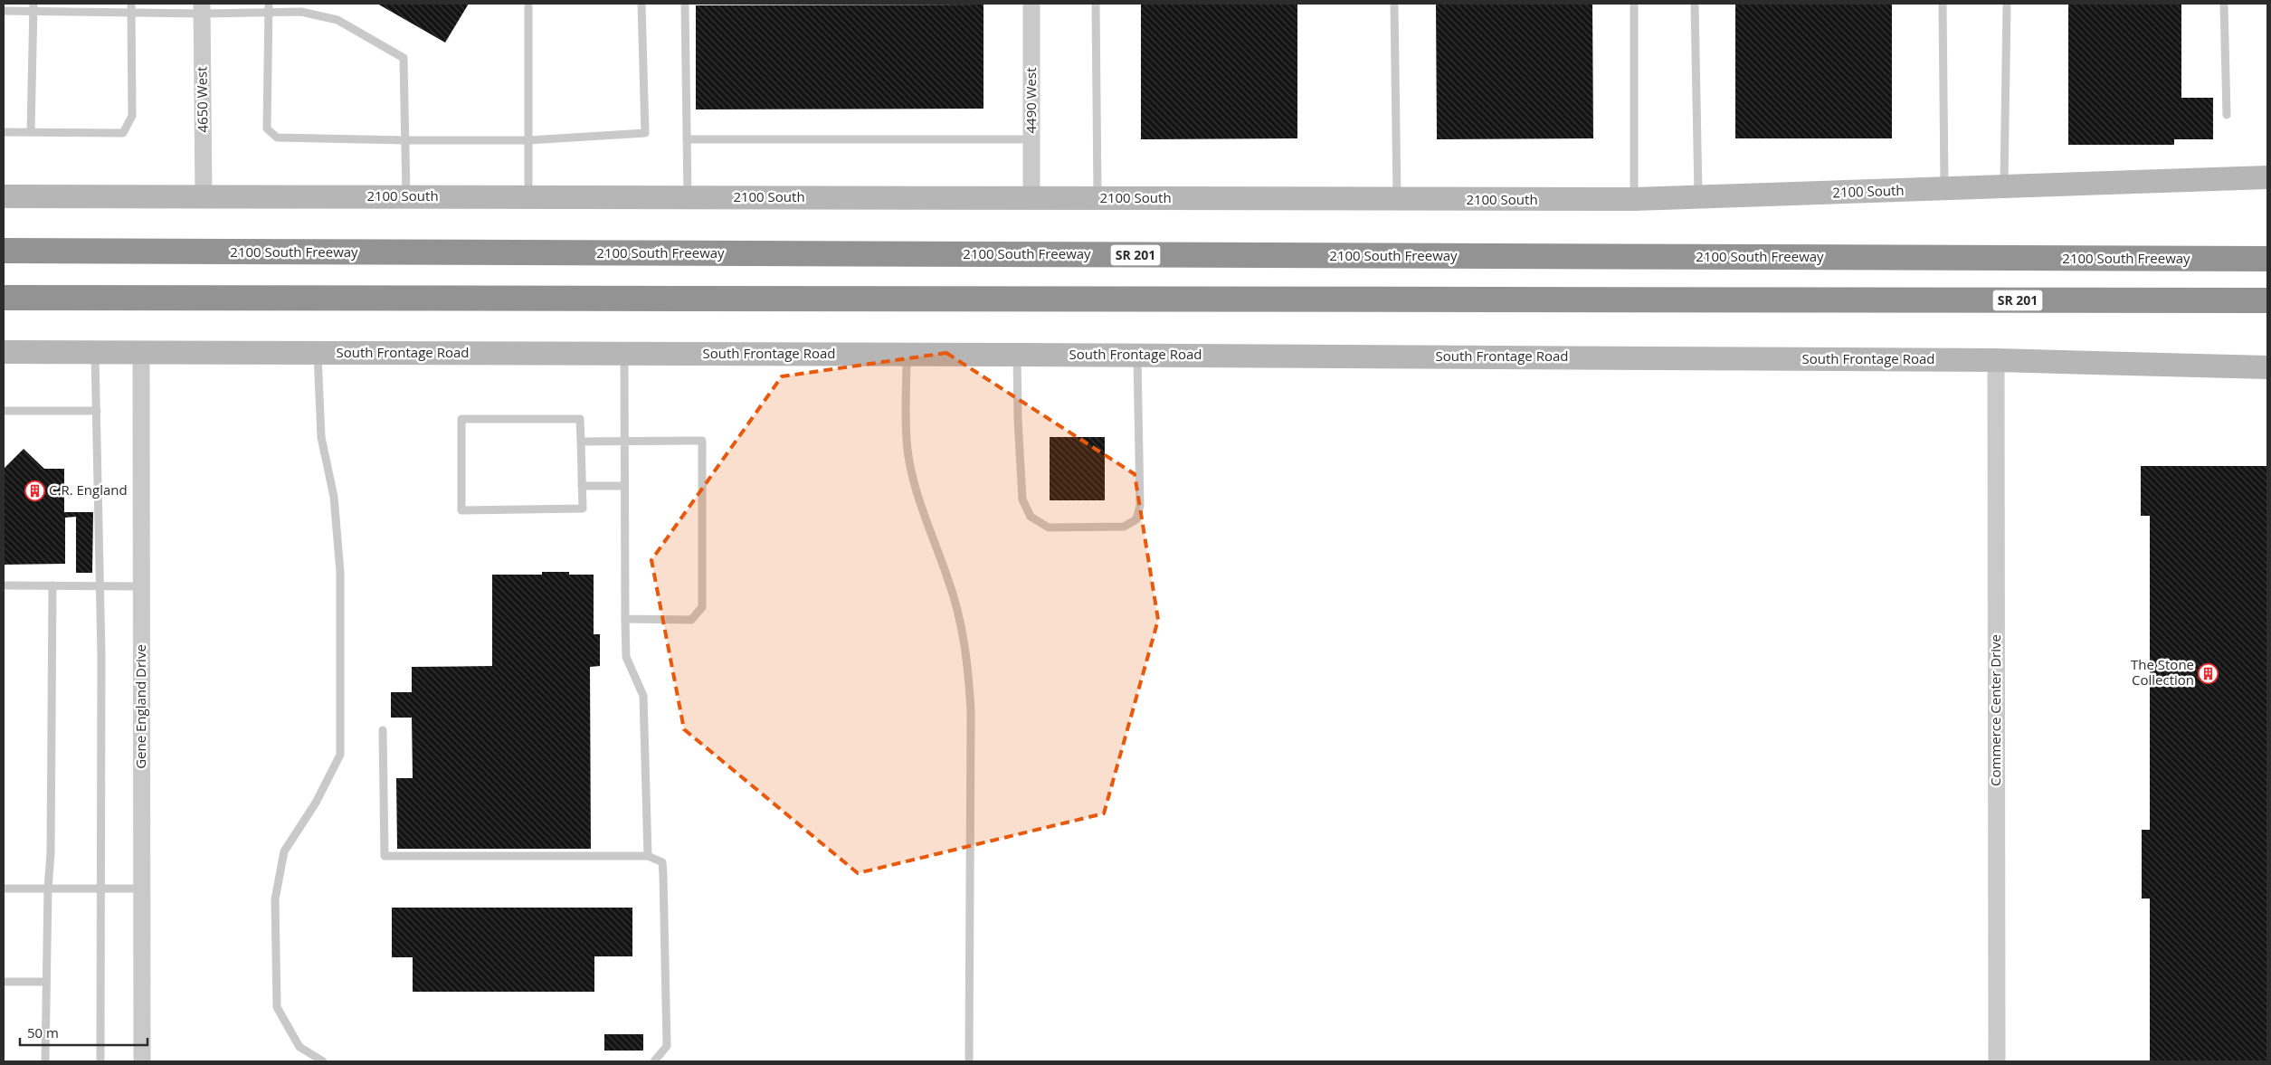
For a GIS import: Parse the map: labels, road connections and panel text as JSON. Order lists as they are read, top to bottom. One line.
{"streets":{"highway":["2100 South Freeway","SR 201"],"street":["4650 West","4490 West","2100 South","South Frontage Road","Gene England Drive","Commerce Center Drive"]},"crossings":[["4650 West","2100 South"],["4490 West","2100 South"],["South Frontage Road","Gene England Drive"],["South Frontage Road","Commerce Center Drive"]],"places":{"building":["C.R. England","The Stone Collection"]},"scale_bar":"50 m"}
